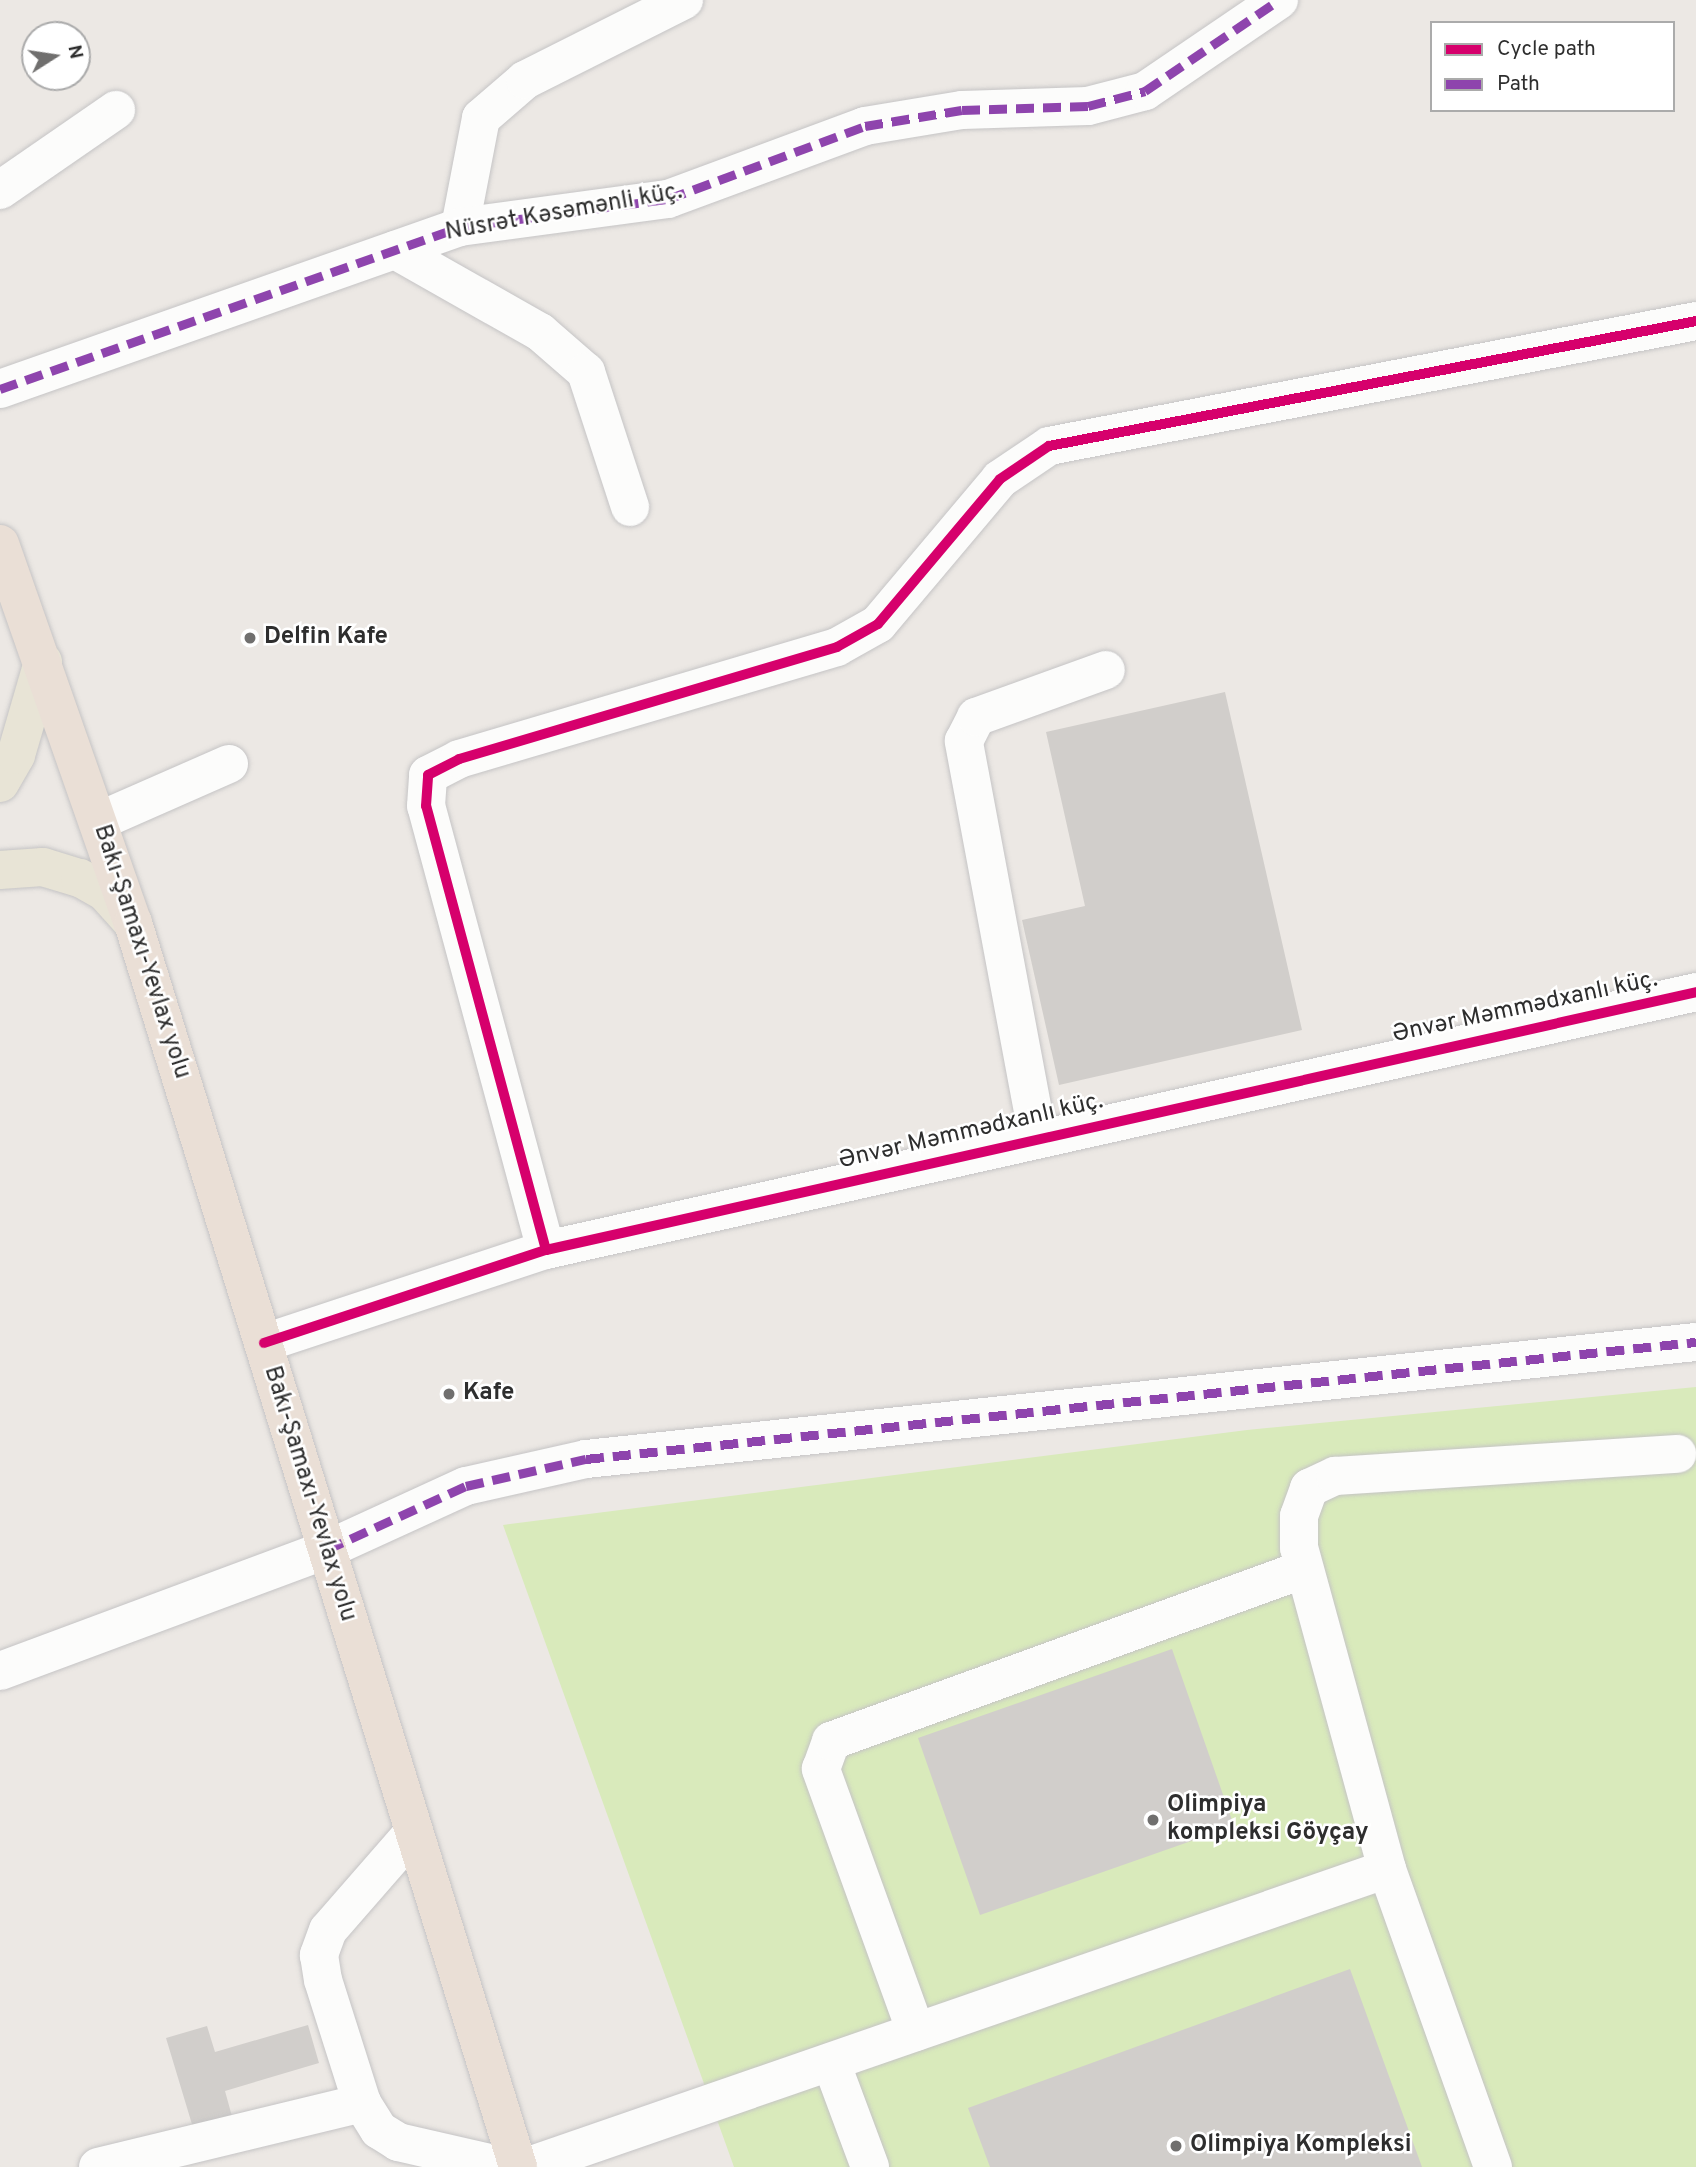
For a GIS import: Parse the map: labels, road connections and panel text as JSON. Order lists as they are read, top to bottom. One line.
{"streets":{"highway":["Bakı-Şamaxı-Yevlax yolu"],"street":["Nüsrət Kəsəmənli küç.","Ənvər Məmmədxanlı küç."]},"crossings":[["Bakı-Şamaxı-Yevlax yolu","Ənvər Məmmədxanlı küç."]],"places":["Delfin Kafe","Kafe","Olimpiya kompleksi Göyçay","Olimpiya Kompleksi"],"legend":["Cycle path","Path"],"north":"right"}
